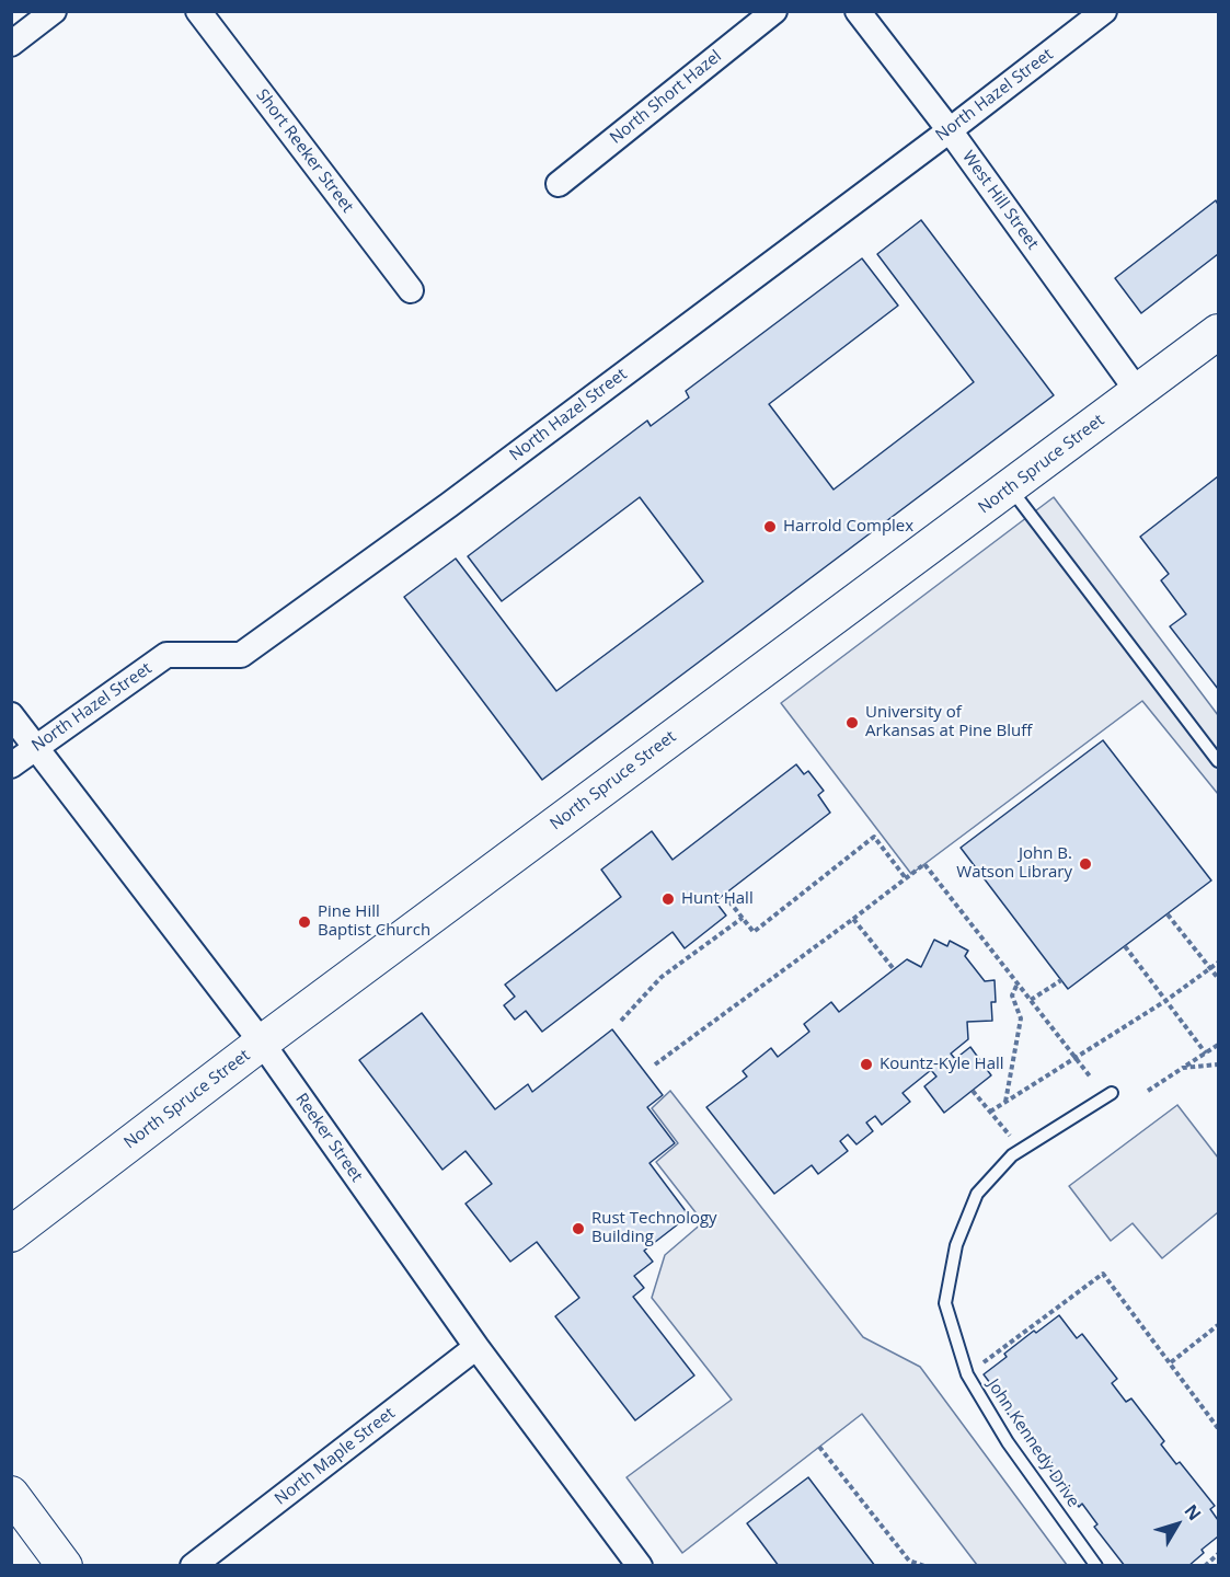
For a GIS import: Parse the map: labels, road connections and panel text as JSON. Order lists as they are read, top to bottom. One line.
{"streets":{"street":["North Hazel Street","North Short Hazel","Short Reeker Street","West Hill Street","North Spruce Street","Reeker Street","North Maple Street"],"lane":["John Kennedy Drive"]},"crossings":[["North Hazel Street","West Hill Street"],["North Hazel Street","Reeker Street"],["West Hill Street","North Spruce Street"],["North Spruce Street","Reeker Street"],["Reeker Street","North Maple Street"]],"places":["Harrold Complex","University of Arkansas at Pine Bluff","John B. Watson Library","Hunt Hall","Pine Hill Baptist Church","Kountz-Kyle Hall","Rust Technology Building"],"north":"top right"}
